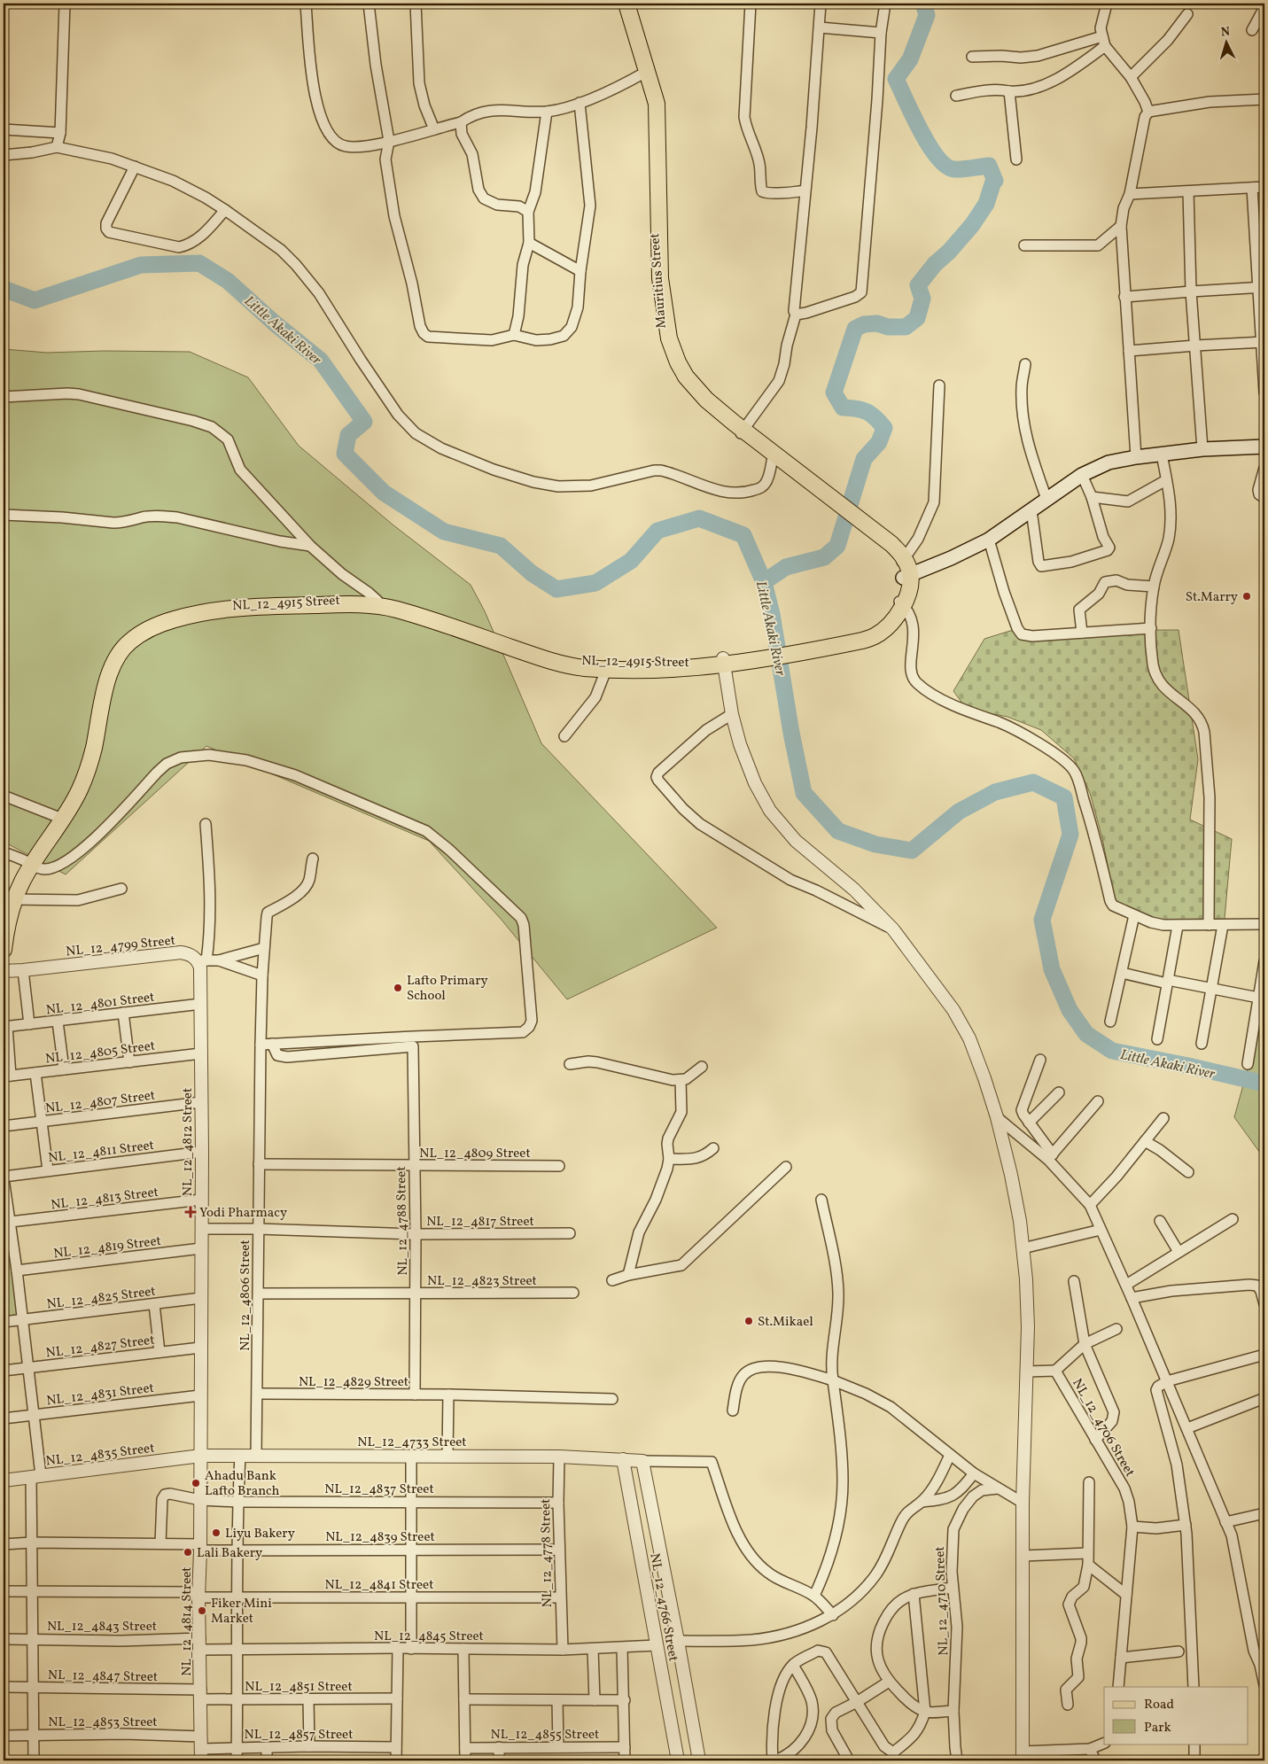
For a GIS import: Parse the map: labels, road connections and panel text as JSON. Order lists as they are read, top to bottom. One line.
{"streets":{"main road":["Mauritius Street","NL_12_4915 Street"],"street":["NL_12_4799 Street","NL_12_4801 Street","NL_12_4805 Street","NL_12_4807 Street","NL_12_4812 Street","NL_12_4811 Street","NL_12_4809 Street","NL_12_4813 Street","NL_12_4788 Street","NL_12_4817 Street","NL_12_4819 Street","NL_12_4823 Street","NL_12_4806 Street","NL_12_4825 Street","NL_12_4827 Street","NL_12_4829 Street","NL_12_4831 Street","NL_12_4706 Street","NL_12_4733 Street","NL_12_4835 Street","NL_12_4837 Street","NL_12_4839 Street","NL_12_4778 Street","NL_12_4841 Street","NL_12_4710 Street","NL_12_4766 Street","NL_12_4814 Street","NL_12_4843 Street","NL_12_4845 Street","NL_12_4847 Street","NL_12_4851 Street","NL_12_4853 Street","NL_12_4857 Street","NL_12_4855 Street"]},"crossings":[["NL_12_4799 Street","NL_12_4812 Street"],["NL_12_4799 Street","NL_12_4806 Street"],["NL_12_4801 Street","NL_12_4812 Street"],["NL_12_4805 Street","NL_12_4812 Street"],["NL_12_4807 Street","NL_12_4812 Street"],["NL_12_4812 Street","NL_12_4811 Street"],["NL_12_4812 Street","NL_12_4813 Street"],["NL_12_4812 Street","NL_12_4817 Street"],["NL_12_4812 Street","NL_12_4819 Street"],["NL_12_4812 Street","NL_12_4825 Street"],["NL_12_4812 Street","NL_12_4827 Street"],["NL_12_4812 Street","NL_12_4831 Street"],["NL_12_4812 Street","NL_12_4733 Street"],["NL_12_4812 Street","NL_12_4835 Street"],["NL_12_4812 Street","NL_12_4814 Street"],["NL_12_4809 Street","NL_12_4788 Street"],["NL_12_4809 Street","NL_12_4806 Street"],["NL_12_4788 Street","NL_12_4817 Street"],["NL_12_4788 Street","NL_12_4823 Street"],["NL_12_4788 Street","NL_12_4829 Street"],["NL_12_4817 Street","NL_12_4806 Street"],["NL_12_4823 Street","NL_12_4806 Street"],["NL_12_4806 Street","NL_12_4829 Street"],["NL_12_4806 Street","NL_12_4733 Street"],["NL_12_4733 Street","NL_12_4835 Street"],["NL_12_4733 Street","NL_12_4778 Street"],["NL_12_4733 Street","NL_12_4766 Street"],["NL_12_4733 Street","NL_12_4814 Street"],["NL_12_4835 Street","NL_12_4814 Street"],["NL_12_4837 Street","NL_12_4839 Street"],["NL_12_4837 Street","NL_12_4778 Street"],["NL_12_4837 Street","NL_12_4814 Street"],["NL_12_4839 Street","NL_12_4778 Street"],["NL_12_4839 Street","NL_12_4814 Street"],["NL_12_4778 Street","NL_12_4841 Street"],["NL_12_4778 Street","NL_12_4845 Street"],["NL_12_4841 Street","NL_12_4814 Street"],["NL_12_4766 Street","NL_12_4845 Street"],["NL_12_4814 Street","NL_12_4843 Street"],["NL_12_4814 Street","NL_12_4845 Street"],["NL_12_4814 Street","NL_12_4847 Street"],["NL_12_4814 Street","NL_12_4851 Street"],["NL_12_4814 Street","NL_12_4853 Street"],["NL_12_4814 Street","NL_12_4857 Street"],["NL_12_4843 Street","NL_12_4845 Street"],["NL_12_4847 Street","NL_12_4851 Street"]],"water":["Little Akaki River"],"places":{"other":["St.Marry","Lafto Primary School","St.Mikael","Ahadu Bank Lafto Branch","Liyu Bakery","Lali Bakery","Fiker Mini Market"],"health":["Yodi Pharmacy"]},"legend":["Road","Park"],"north":"top"}
